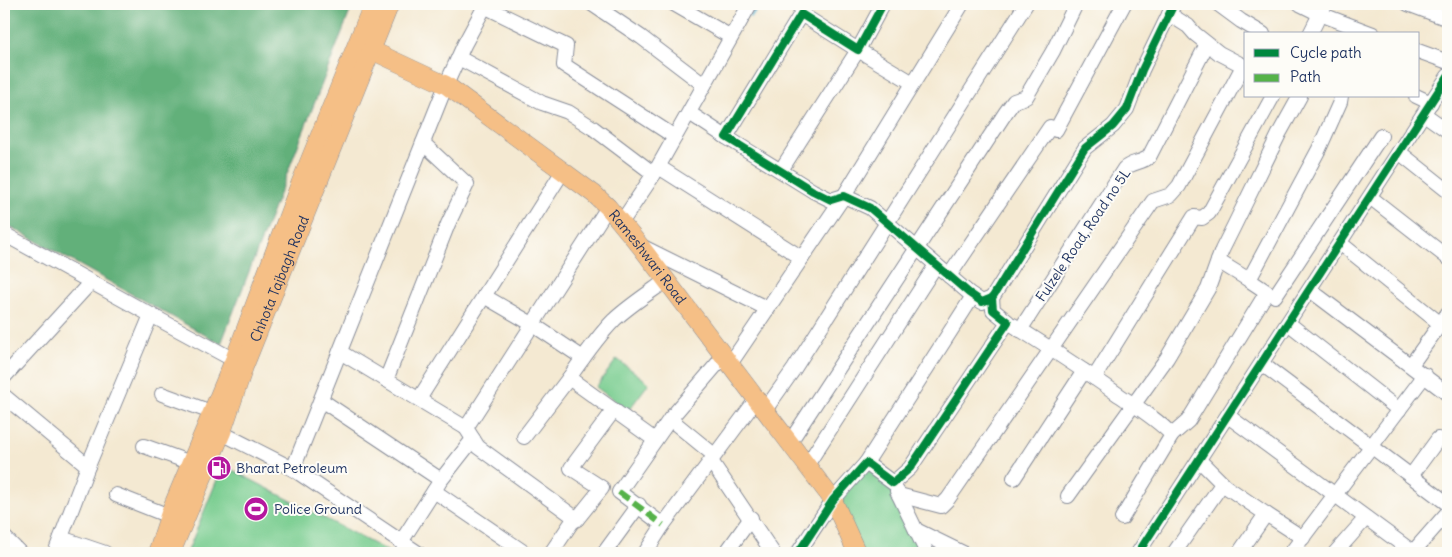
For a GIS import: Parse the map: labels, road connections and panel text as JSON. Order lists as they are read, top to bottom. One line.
{"streets":{"main road":["Rameshwari Road","Chhota Tajbagh Road"],"street":["Fulzele Road, Road no 5L"]},"crossings":[["Rameshwari Road","Chhota Tajbagh Road"]],"places":{"fuel station":["Bharat Petroleum"],"sports":["Police Ground"]},"legend":["Cycle path","Path"]}
